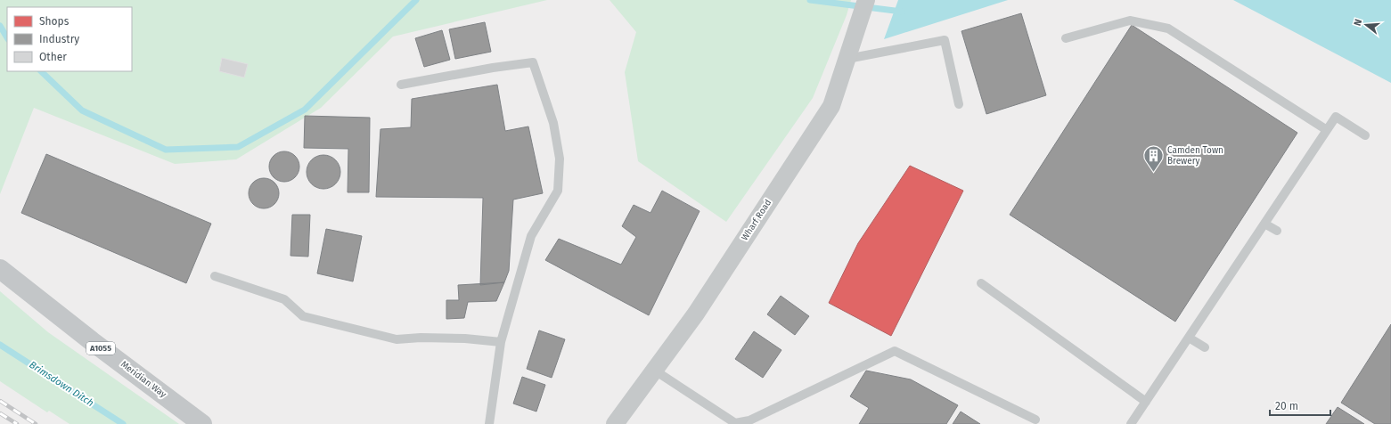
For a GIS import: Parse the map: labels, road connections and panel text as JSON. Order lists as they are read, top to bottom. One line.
{"streets":{"main road":["A1055","Meridian Way"],"street":["Wharf Road"]},"water":["Brimsdown Ditch"],"places":{"building":["Camden Town Brewery"]},"legend":["Shops","Industry","Other"],"scale_bar":"20 m","north":"left"}
